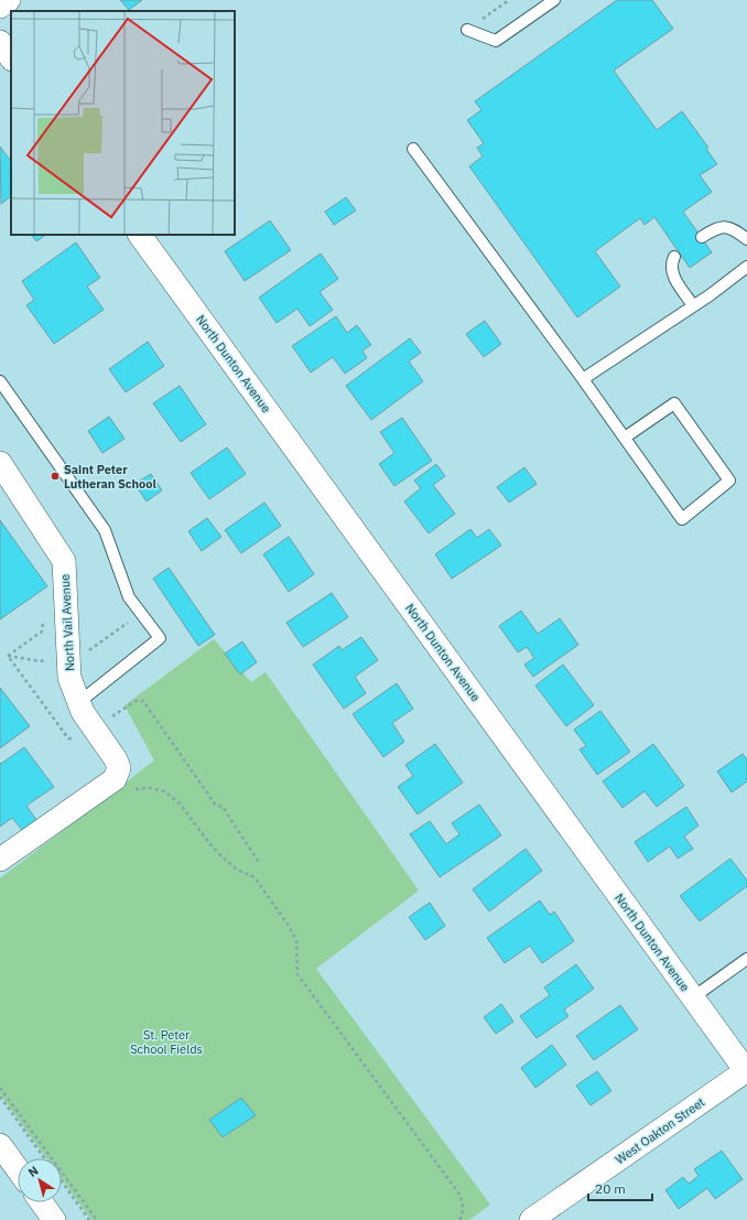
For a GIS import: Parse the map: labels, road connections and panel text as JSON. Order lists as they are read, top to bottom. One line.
{"streets":{"street":["North Dunton Avenue","North Vail Avenue","West Oakton Street"]},"crossings":[["North Dunton Avenue","West Oakton Street"]],"parks":["St. Peter School Fields"],"places":["Saint Peter Lutheran School"],"scale_bar":"20 m","north":"top left"}
